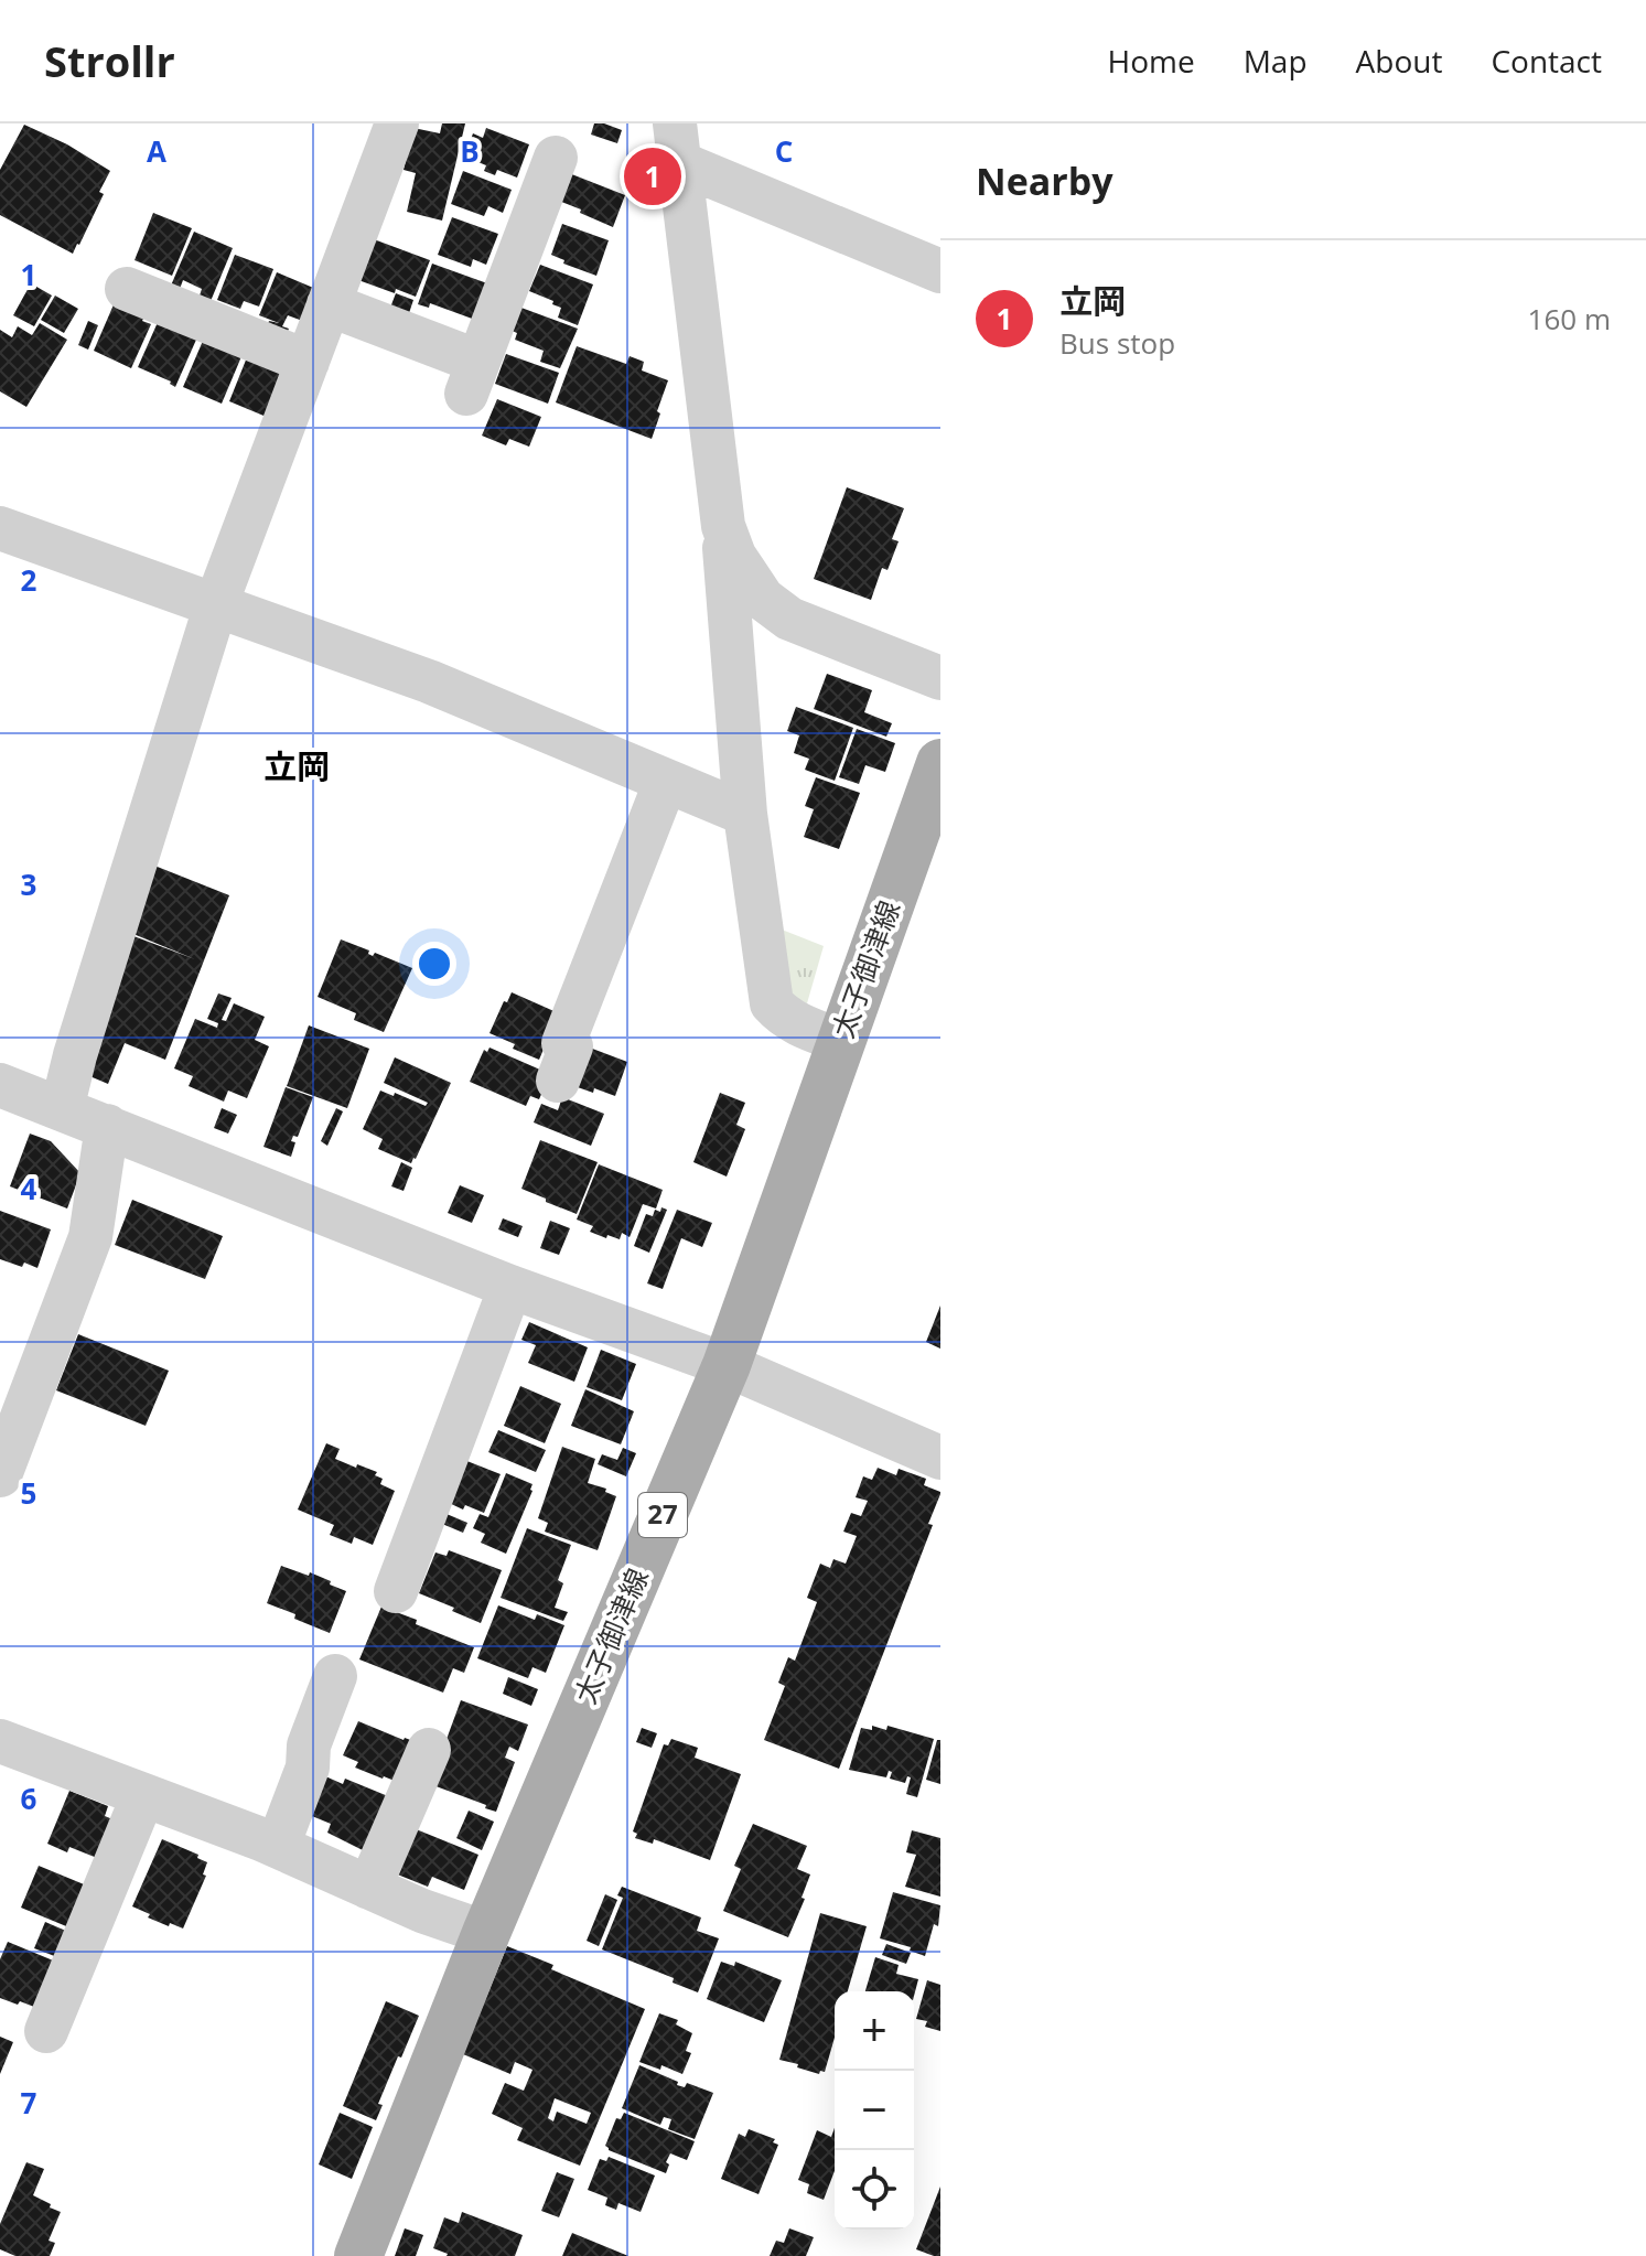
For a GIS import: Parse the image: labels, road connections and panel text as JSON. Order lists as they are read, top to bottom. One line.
{"streets":{"main road":["太子御津線","27"]},"districts":["立岡"],"page":{"header":"Strollr","nav":["Home","Map","About","Contact"],"heading":"Nearby","pins":"1","list":[{"mark":"1","name":"立岡","note":"Bus stop","value":"160 m"}],"map_buttons":["+","−"]},"grid":{"columns":["A","B","C"],"rows":["1","2","3","4","5","6","7"]}}
